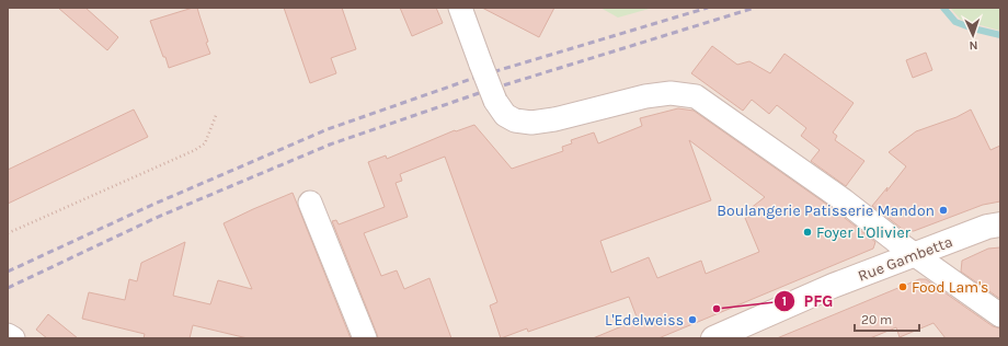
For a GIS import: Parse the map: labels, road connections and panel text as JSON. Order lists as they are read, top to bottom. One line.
{"streets":{"main road":["Rue Gambetta"]},"places":["Boulangerie Patisserie Mandon","Foyer L'Olivier","Food Lam's","PFG","L'Edelweiss"],"scale_bar":"20 m","north":"bottom"}
